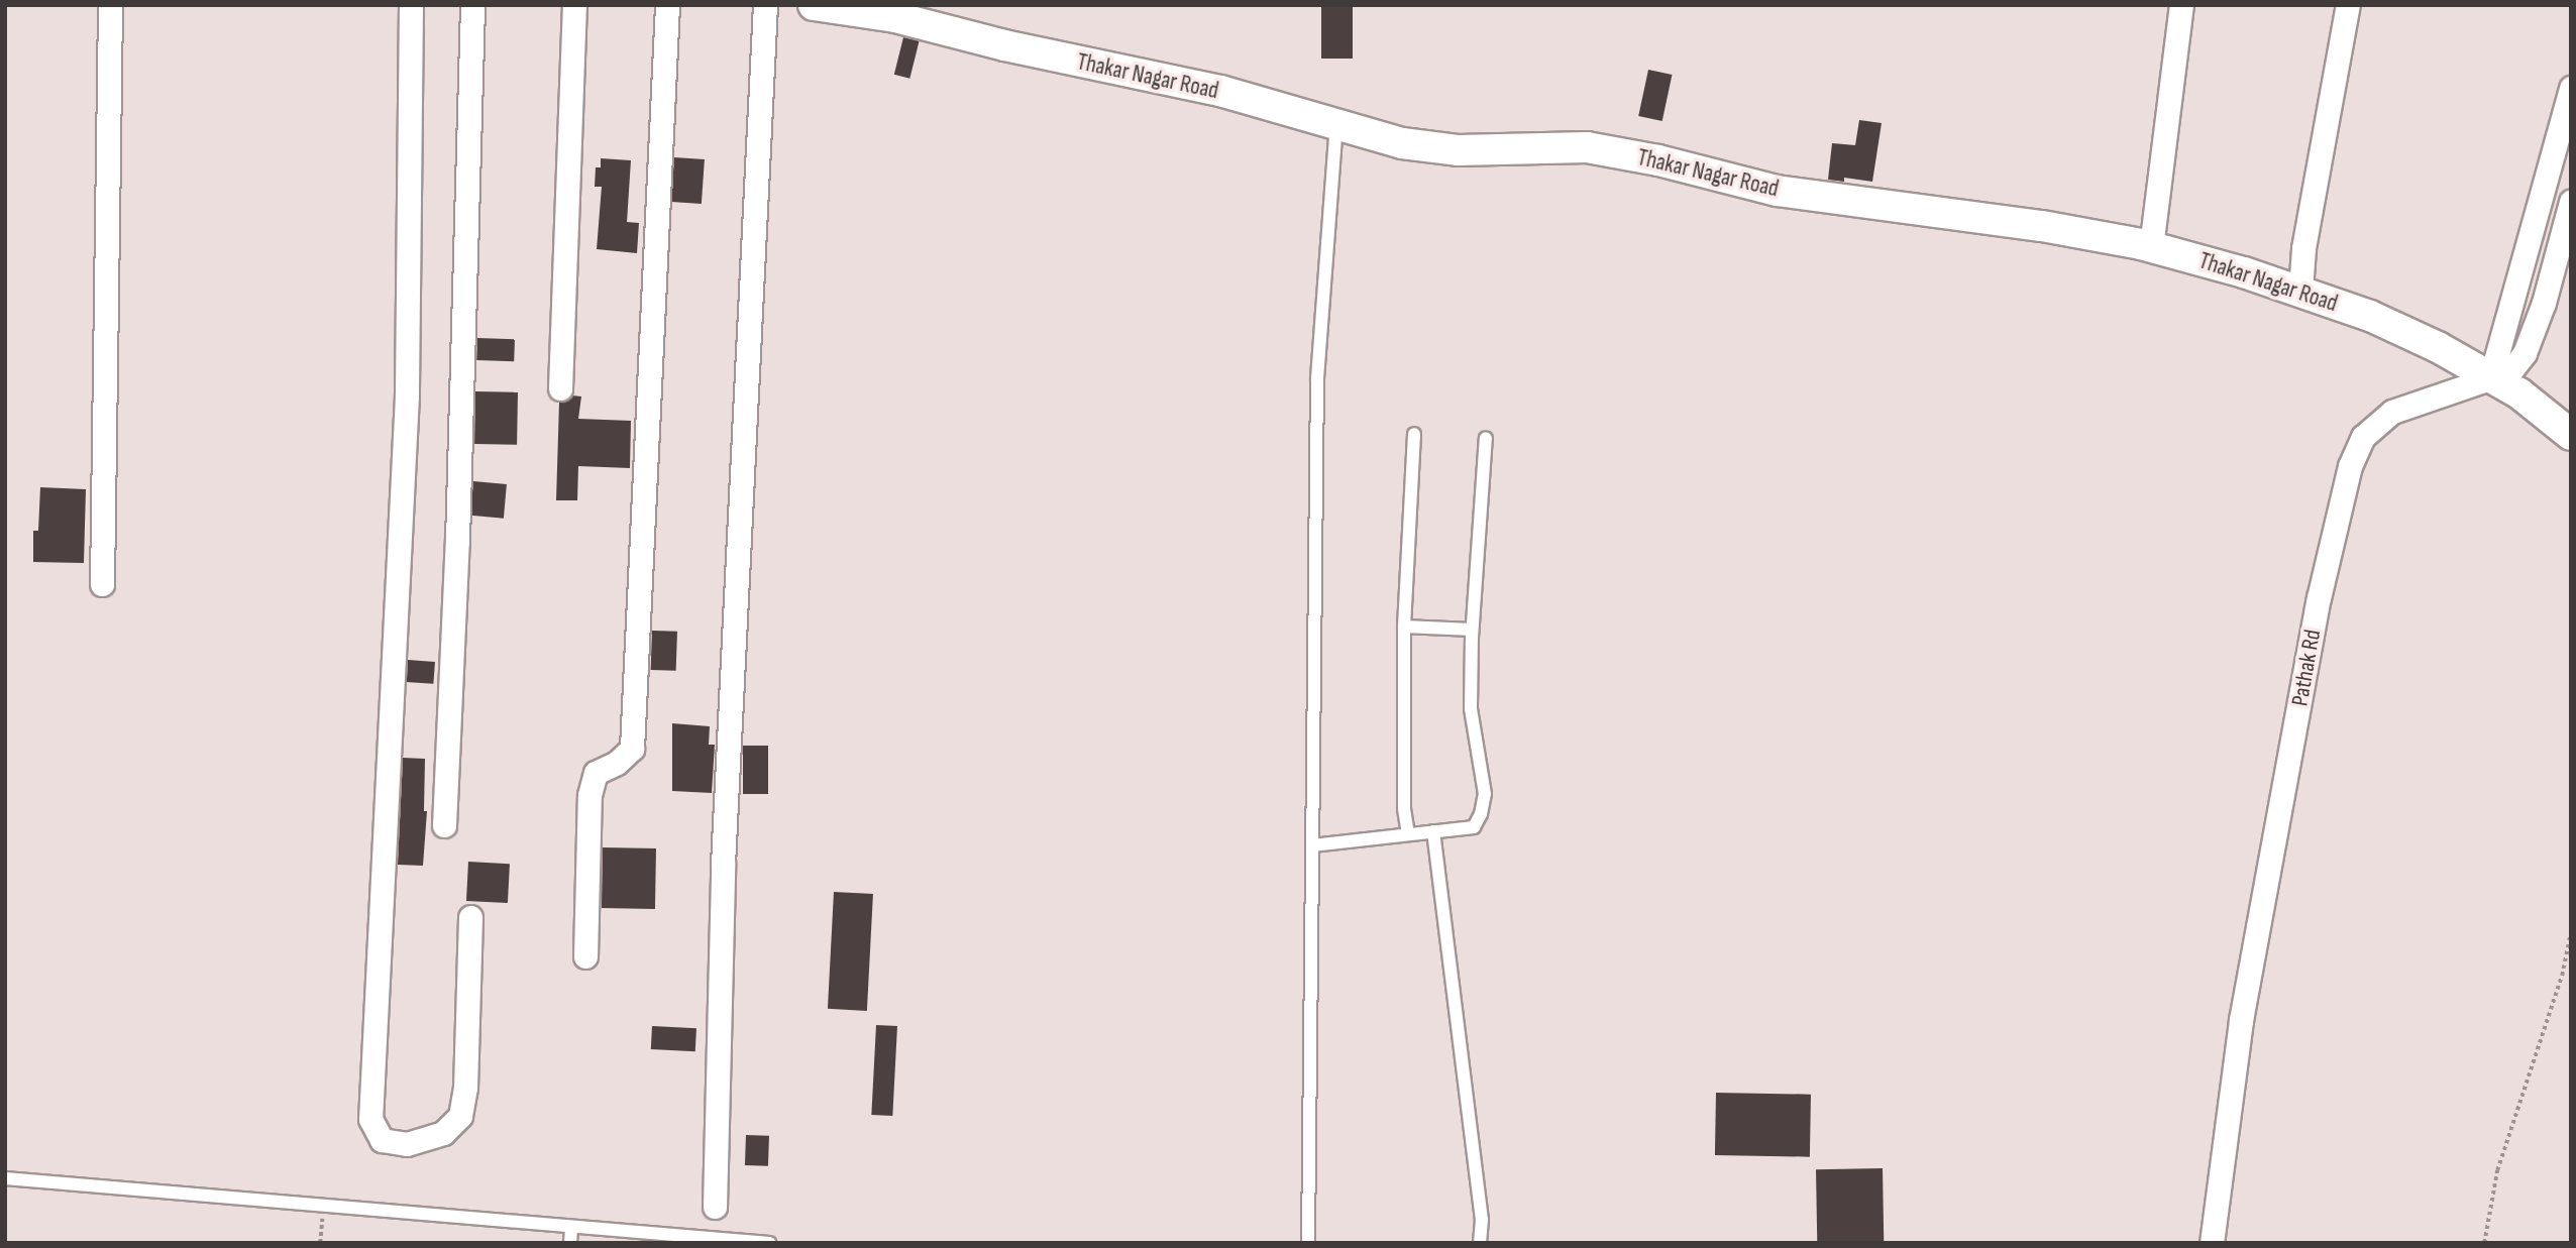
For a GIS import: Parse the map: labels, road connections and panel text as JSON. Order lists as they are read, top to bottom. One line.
{"streets":{"street":["Thakar Nagar Road","Pathak Rd"]},"crossings":[["Thakar Nagar Road","Pathak Rd"]]}
